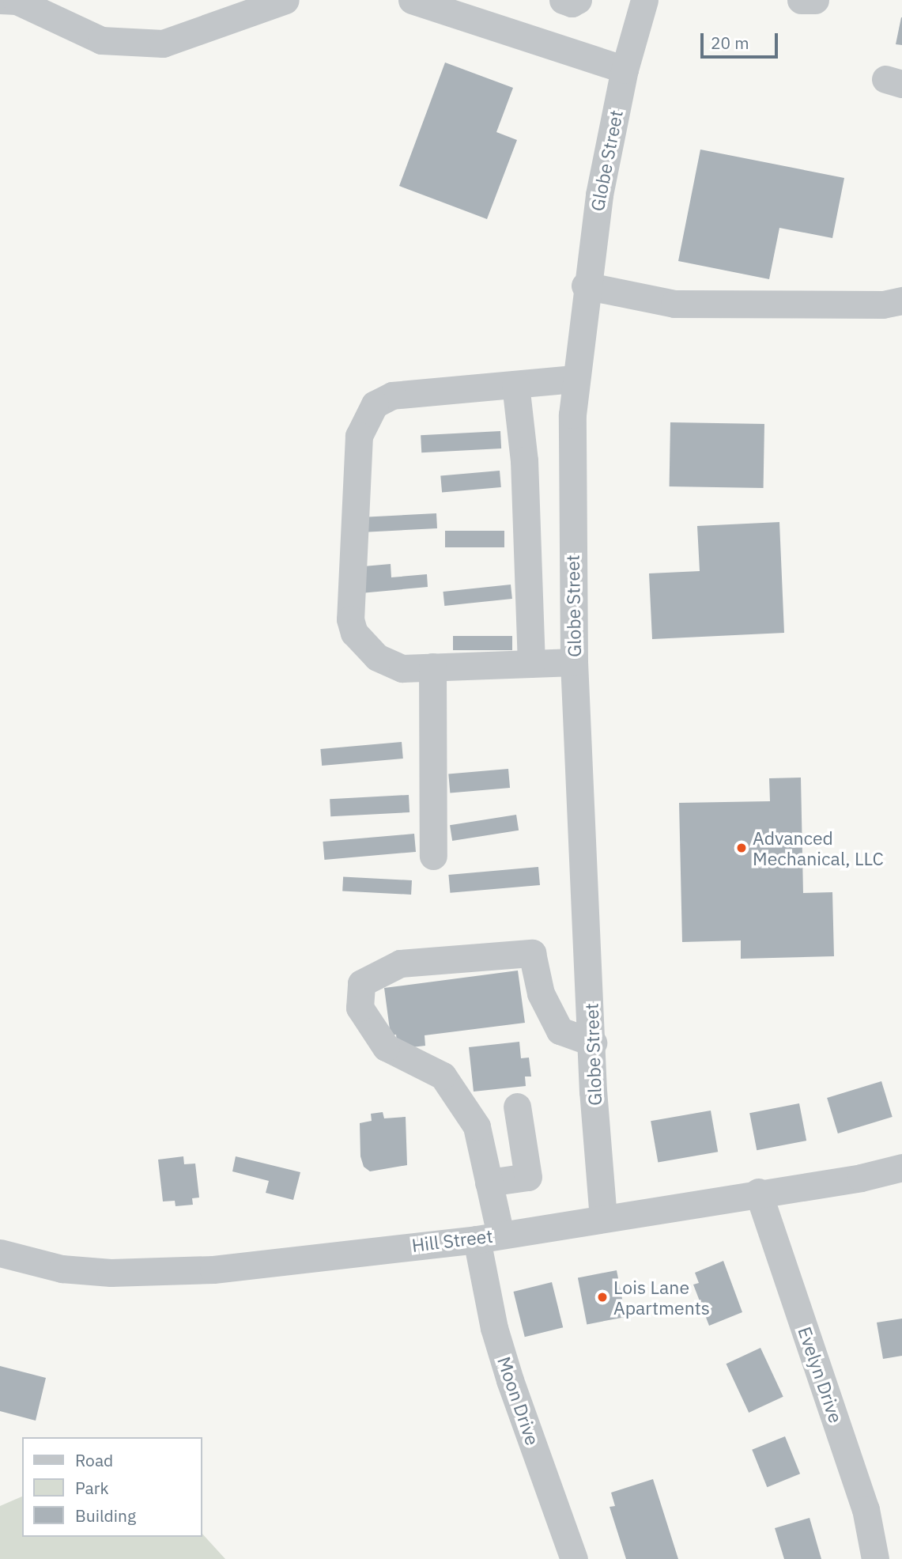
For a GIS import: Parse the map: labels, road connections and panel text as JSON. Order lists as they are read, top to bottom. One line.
{"streets":{"street":["Globe Street","Hill Street","Evelyn Drive","Moon Drive"]},"crossings":[["Globe Street","Hill Street"],["Globe Street","Moon Drive"],["Hill Street","Evelyn Drive"],["Hill Street","Moon Drive"]],"places":["Advanced Mechanical, LLC","Lois Lane Apartments"],"legend":["Road","Park","Building"],"scale_bar":"20 m"}
